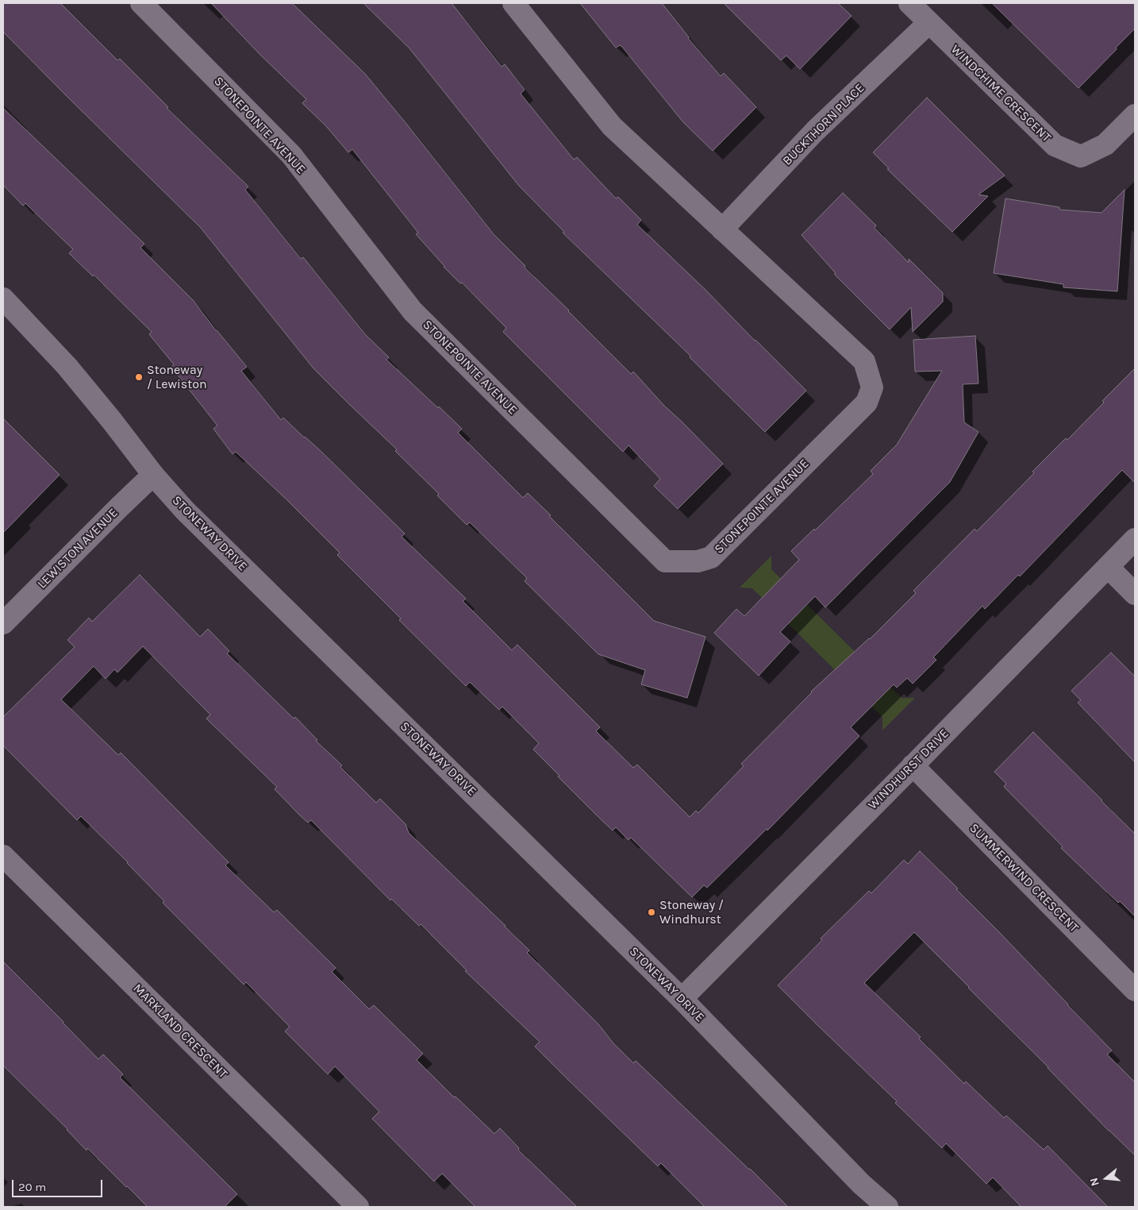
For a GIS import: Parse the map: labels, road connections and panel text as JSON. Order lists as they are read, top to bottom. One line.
{"streets":{"street":["WINDCHIME CRESCENT","BUCKTHORN PLACE","STONEPOINTE AVENUE","STONEWAY DRIVE","LEWISTON AVENUE","WINDHURST DRIVE","SUMMERWIND CRESCENT","MARKLAND CRESCENT"]},"crossings":[["WINDCHIME CRESCENT","BUCKTHORN PLACE"],["BUCKTHORN PLACE","STONEPOINTE AVENUE"],["STONEWAY DRIVE","LEWISTON AVENUE"],["STONEWAY DRIVE","WINDHURST DRIVE"],["WINDHURST DRIVE","SUMMERWIND CRESCENT"]],"places":["Stoneway / Lewiston","Stoneway / Windhurst"],"scale_bar":"20 m","north":"left"}
